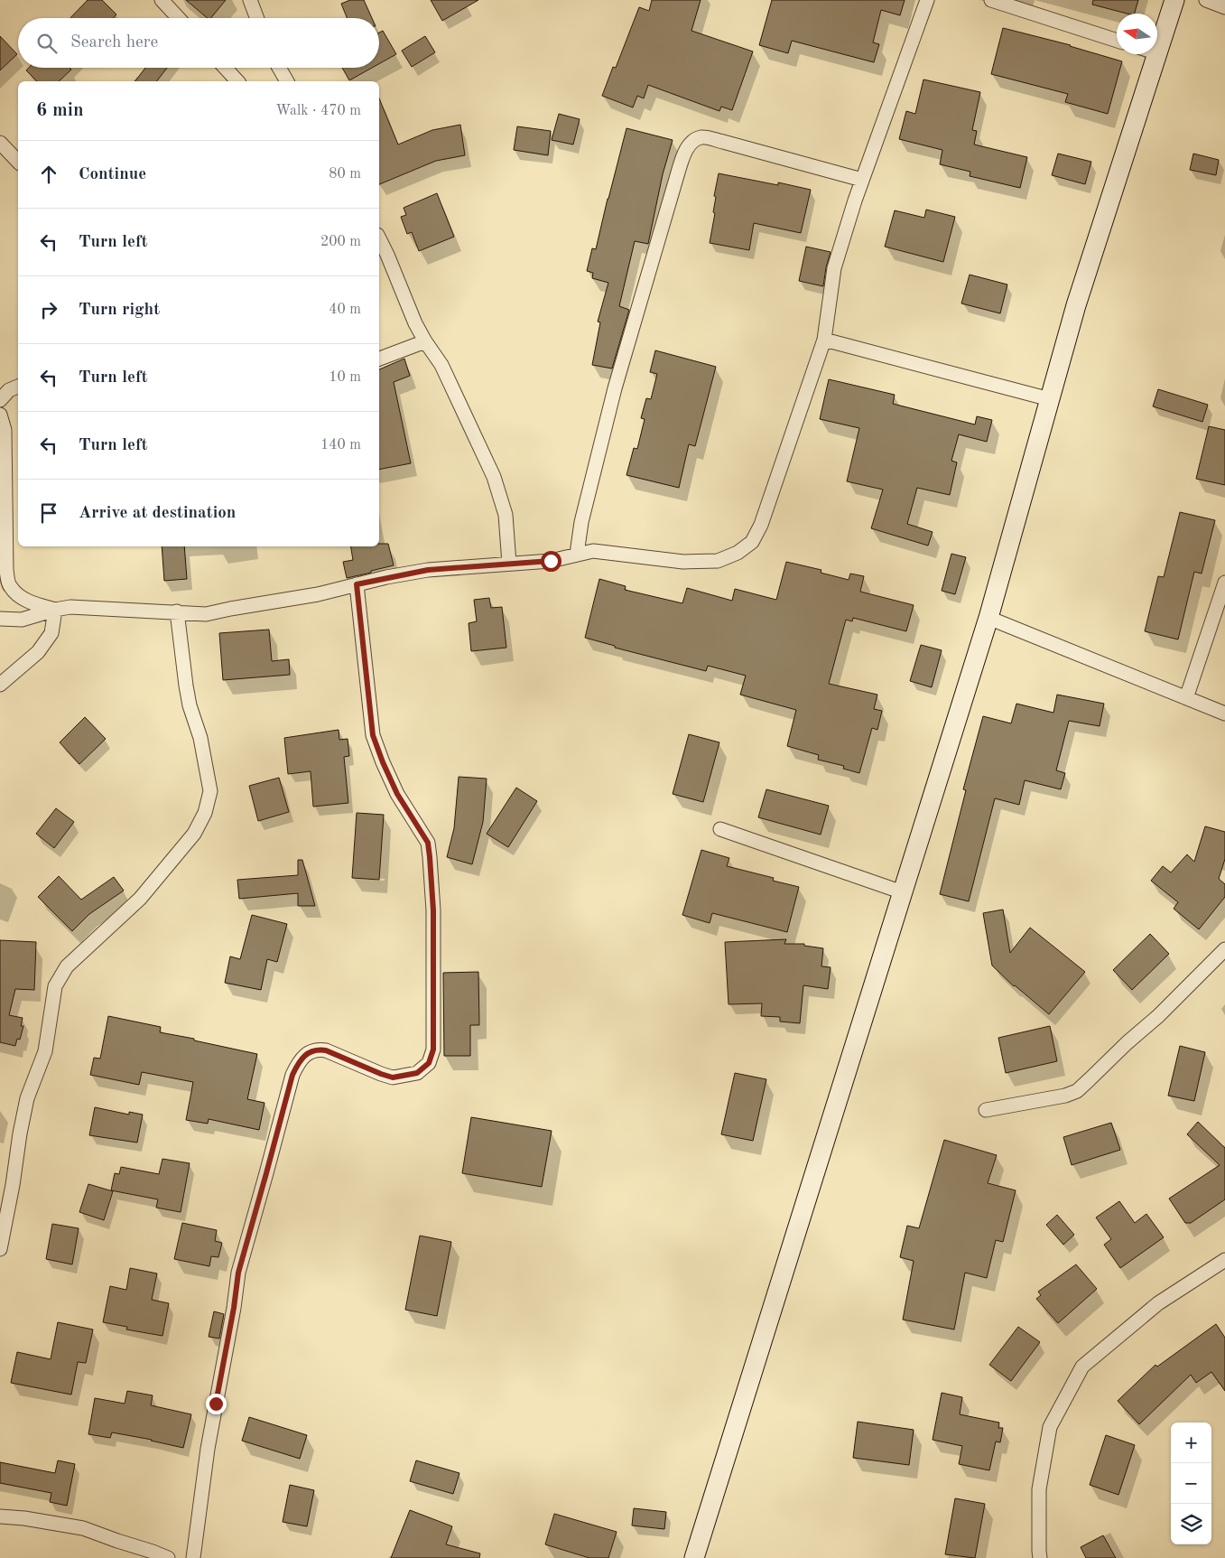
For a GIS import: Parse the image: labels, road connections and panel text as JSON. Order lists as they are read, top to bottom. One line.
{"north":"left","page":{"search":"Search here","heading":["6 min","Walk · 470 m"],"list":[["Continue","80 m"],["Turn left","200 m"],["Turn right","40 m"],["Turn left","10 m"],["Turn left","140 m"],"Arrive at destination"],"map_buttons":["+","−"]}}
